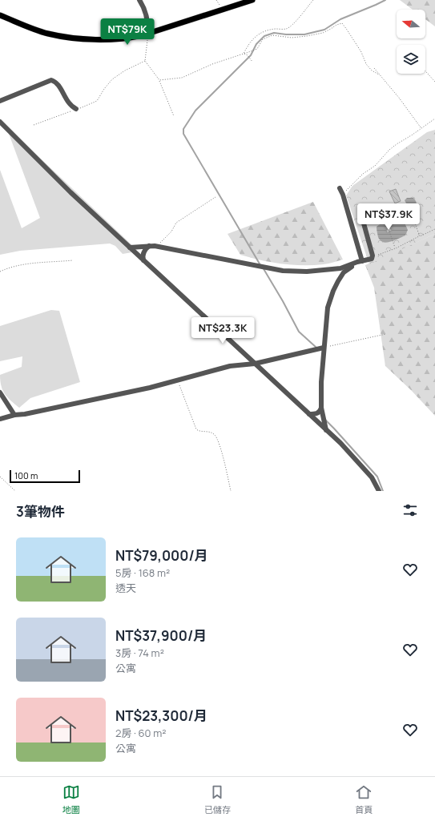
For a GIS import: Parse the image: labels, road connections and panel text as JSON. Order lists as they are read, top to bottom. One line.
{"scale_bar":"100 m","north":"left","page":{"price":["NT$79K","NT$37.9K","NT$23.3K"],"scale":"100 m","heading":"3筆物件","list":[{"name":"NT$79,000/月","note":"5房 · 168 m² · 透天"},{"name":"NT$37,900/月","note":"3房 · 74 m² · 公寓"},{"name":"NT$23,300/月","note":"2房 · 60 m² · 公寓"}],"tabs":["地圖","已儲存","首頁"]}}
